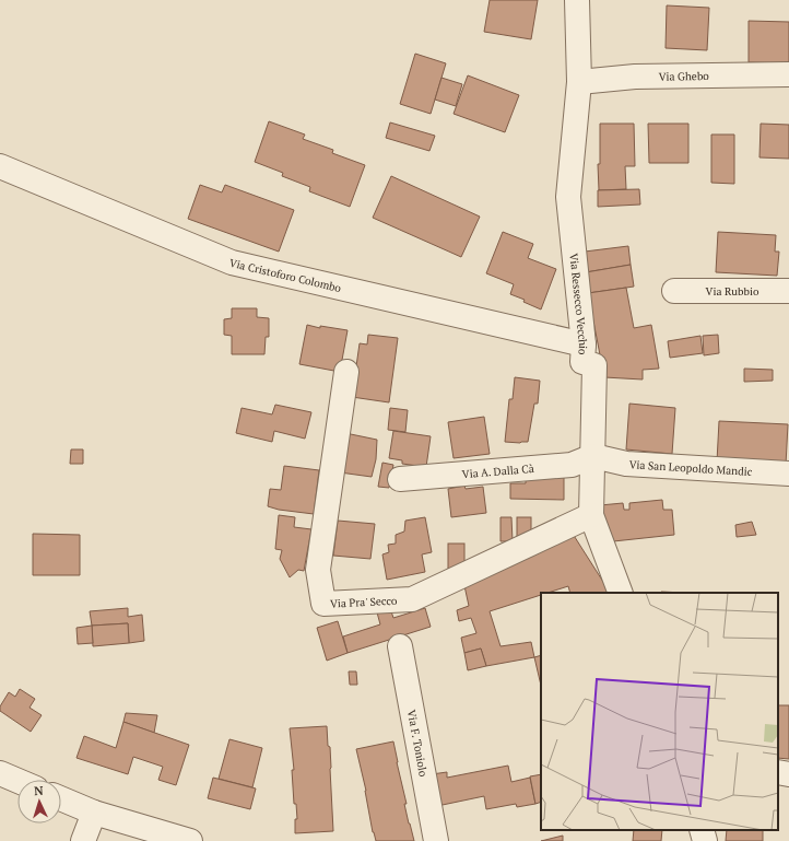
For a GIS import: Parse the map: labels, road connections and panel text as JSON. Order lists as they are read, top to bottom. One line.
{"streets":{"street":["Via Ghebo","Via Cristoforo Colombo","Via Rubbio","Via Ressecco Vecchio","Via San Leopoldo Mandic","Via A. Dalla Cà","Via Pra' Secco","Via F. Toniolo"]},"crossings":[["Via Ghebo","Via Ressecco Vecchio"],["Via Cristoforo Colombo","Via Ressecco Vecchio"],["Via Ressecco Vecchio","Via San Leopoldo Mandic"],["Via Ressecco Vecchio","Via A. Dalla Cà"],["Via Ressecco Vecchio","Via Pra' Secco"],["Via San Leopoldo Mandic","Via A. Dalla Cà"]],"north":"top"}
